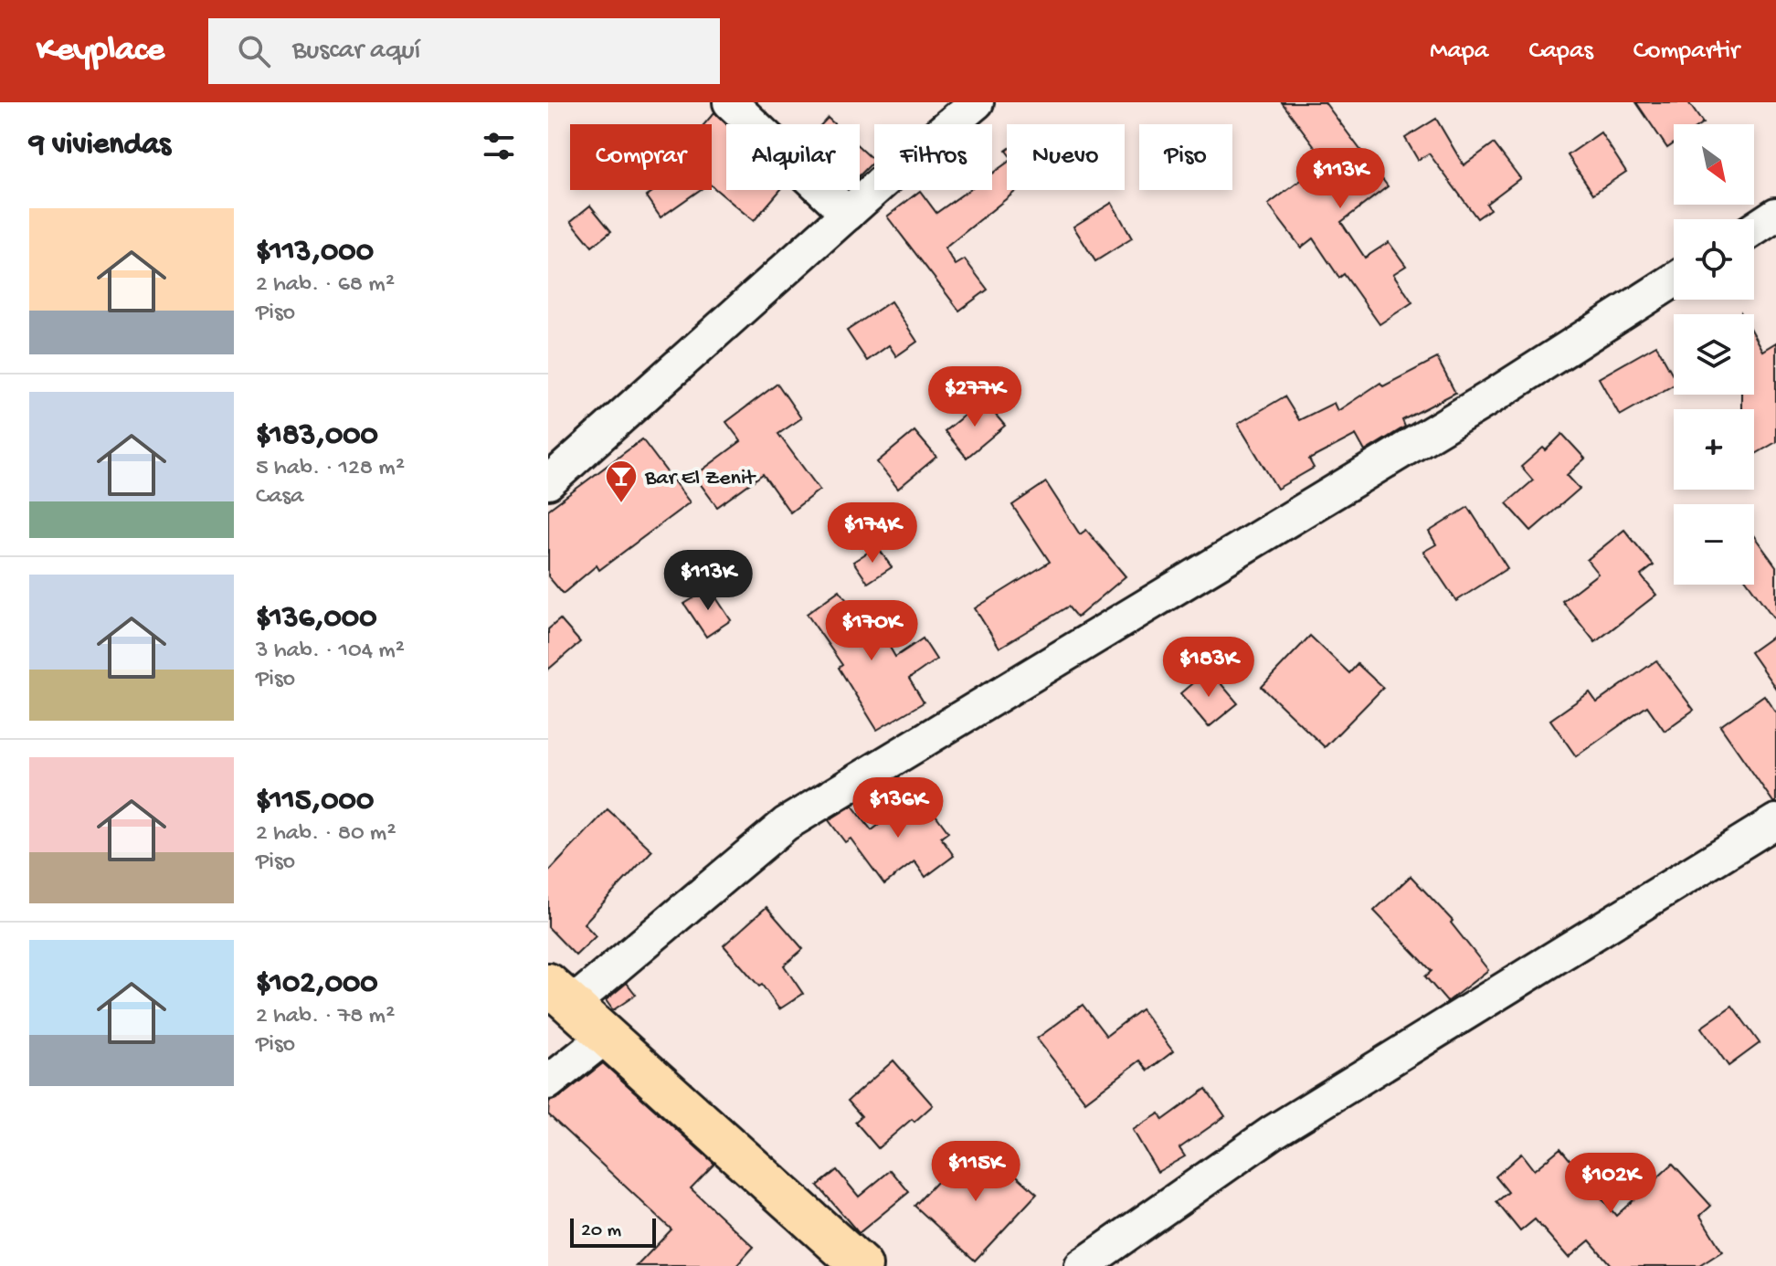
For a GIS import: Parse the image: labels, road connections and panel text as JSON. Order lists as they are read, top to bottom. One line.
{"places":{"bar":["Bar El Zenit"]},"scale_bar":"20 m","north":"bottom right","page":{"header":"Keyplace","search":"Buscar aquí","nav":["Mapa","Capas","Compartir"],"heading":"9 viviendas","map_buttons":["+","−"],"chip":["Comprar","Alquilar","Filtros","Nuevo","Piso"],"price":["$113K","$277K","$174K","$113K","$170K","$183K","$136K","$115K","$102K"],"list":[{"name":"$113,000","note":"2 hab. · 68 m² · Piso"},{"name":"$183,000","note":"5 hab. · 128 m² · Casa"},{"name":"$136,000","note":"3 hab. · 104 m² · Piso"},{"name":"$115,000","note":"2 hab. · 80 m² · Piso"},{"name":"$102,000","note":"2 hab. · 78 m² · Piso"}],"scale":"20 m"}}
